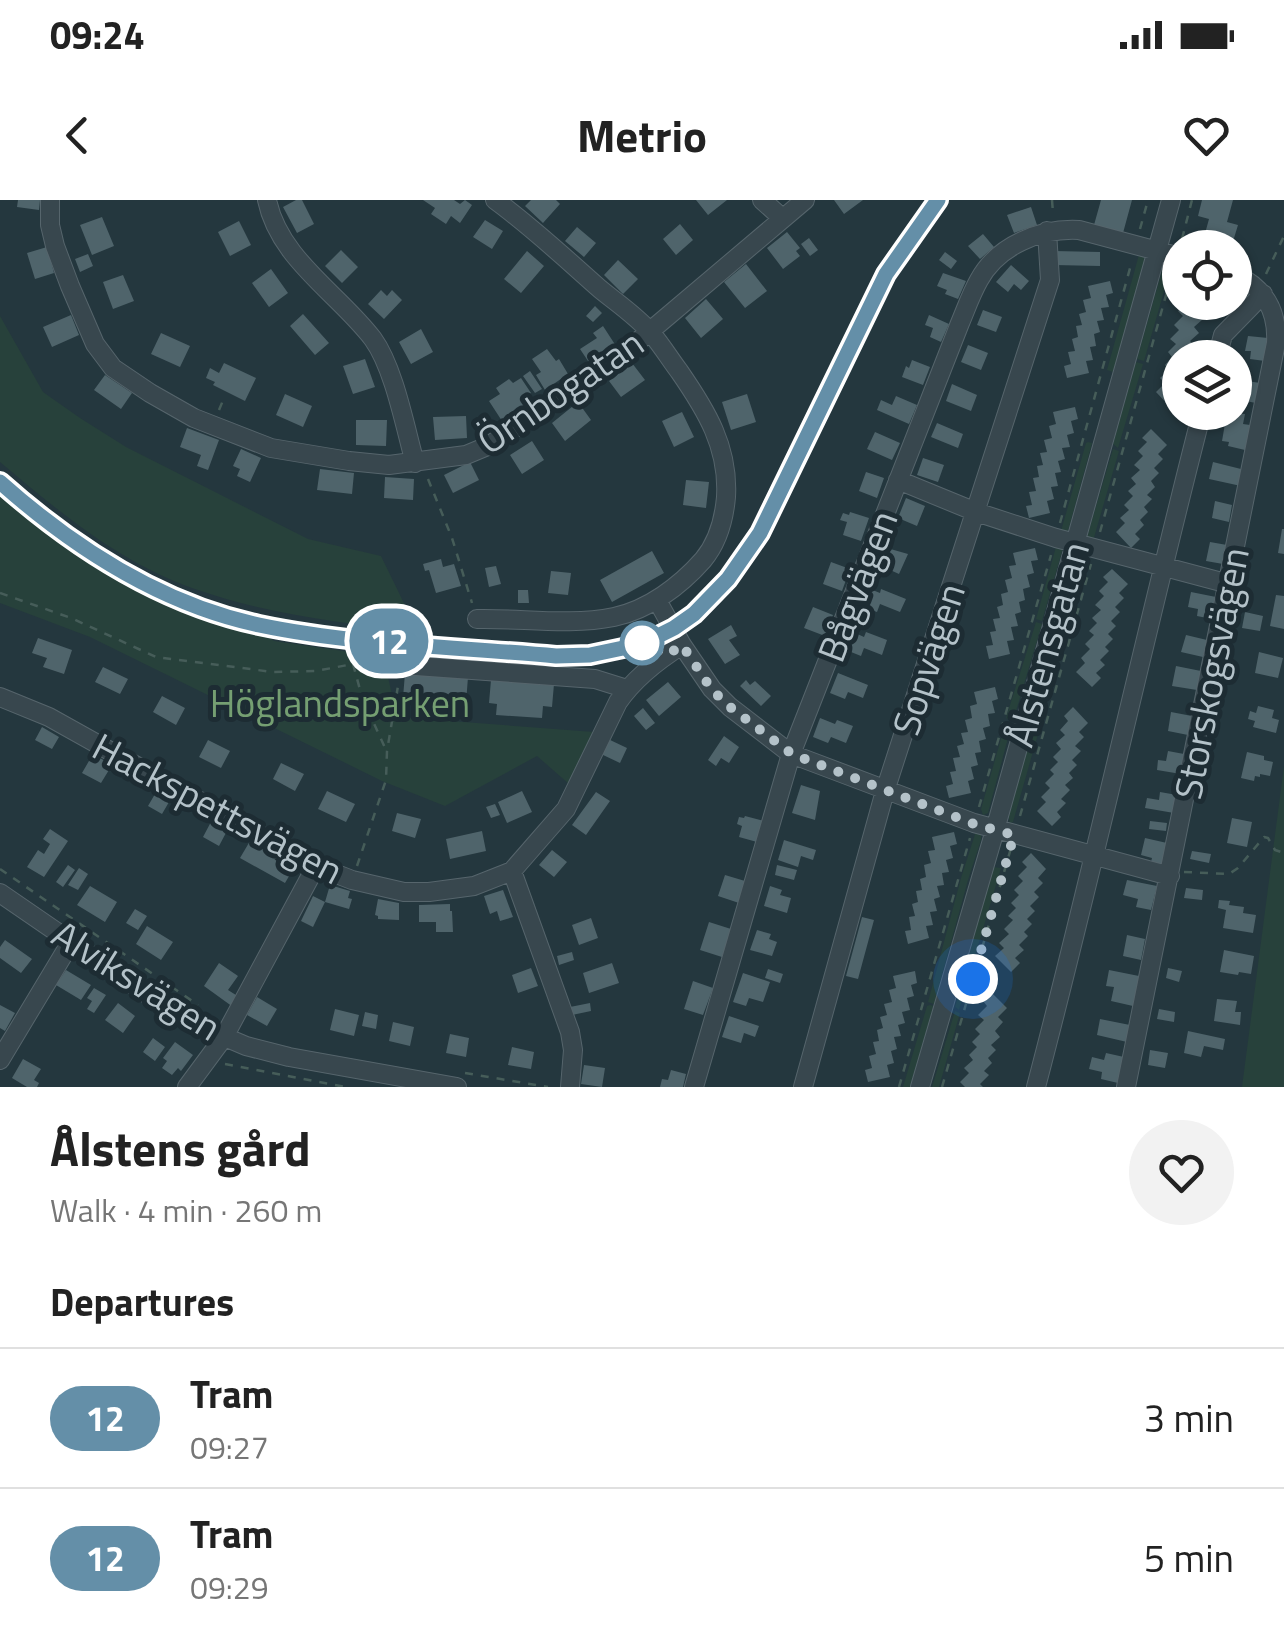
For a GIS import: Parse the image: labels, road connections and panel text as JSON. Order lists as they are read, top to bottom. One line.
{"streets":{"street":["Örnbogatan","Bågvägen","Ålstensgatan","Sopvägen","Storskogsvägen","Hackspettsvägen","Alviksvägen"]},"crossings":[["Bågvägen","Ålstensgatan"],["Bågvägen","Sopvägen"]],"parks":["Höglandsparken"],"lines":["tram line 12"],"page":{"status":"09:24","header":"Metrio","on_map":"12","heading":[["Ålstens gård","Walk · 4 min · 260 m"],"Departures"],"list":[{"mark":"12","name":"Tram","note":"09:27","value":"3 min"},{"mark":"12","name":"Tram","note":"09:29","value":"5 min"}]}}
